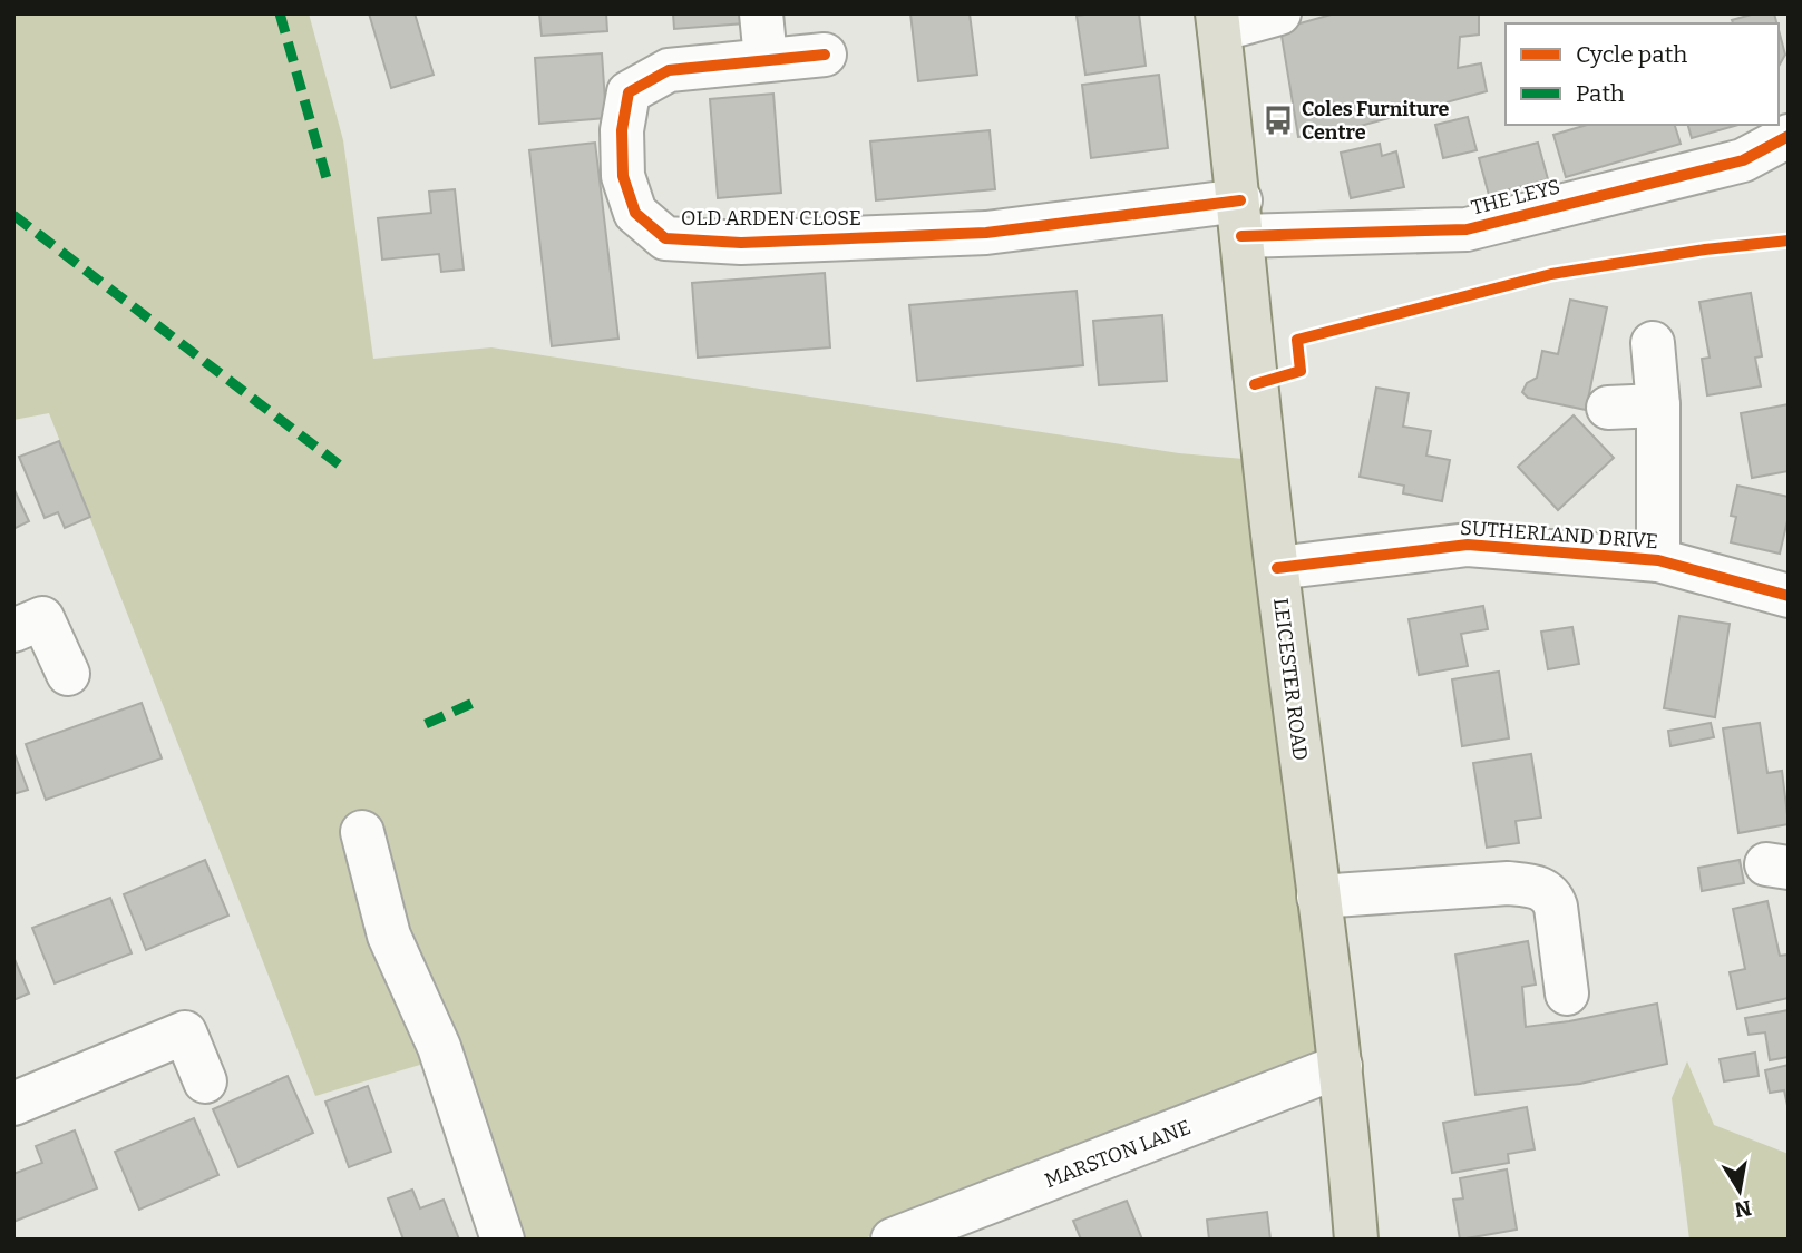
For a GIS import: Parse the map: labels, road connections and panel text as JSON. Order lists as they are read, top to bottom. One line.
{"streets":{"main road":["LEICESTER ROAD"],"street":["THE LEYS","OLD ARDEN CLOSE","SUTHERLAND DRIVE","MARSTON LANE"]},"crossings":[["THE LEYS","OLD ARDEN CLOSE"],["THE LEYS","LEICESTER ROAD"],["OLD ARDEN CLOSE","LEICESTER ROAD"],["SUTHERLAND DRIVE","LEICESTER ROAD"],["LEICESTER ROAD","MARSTON LANE"]],"places":{"bus stop":["Coles Furniture Centre"]},"legend":["Cycle path","Path"],"north":"bottom"}
